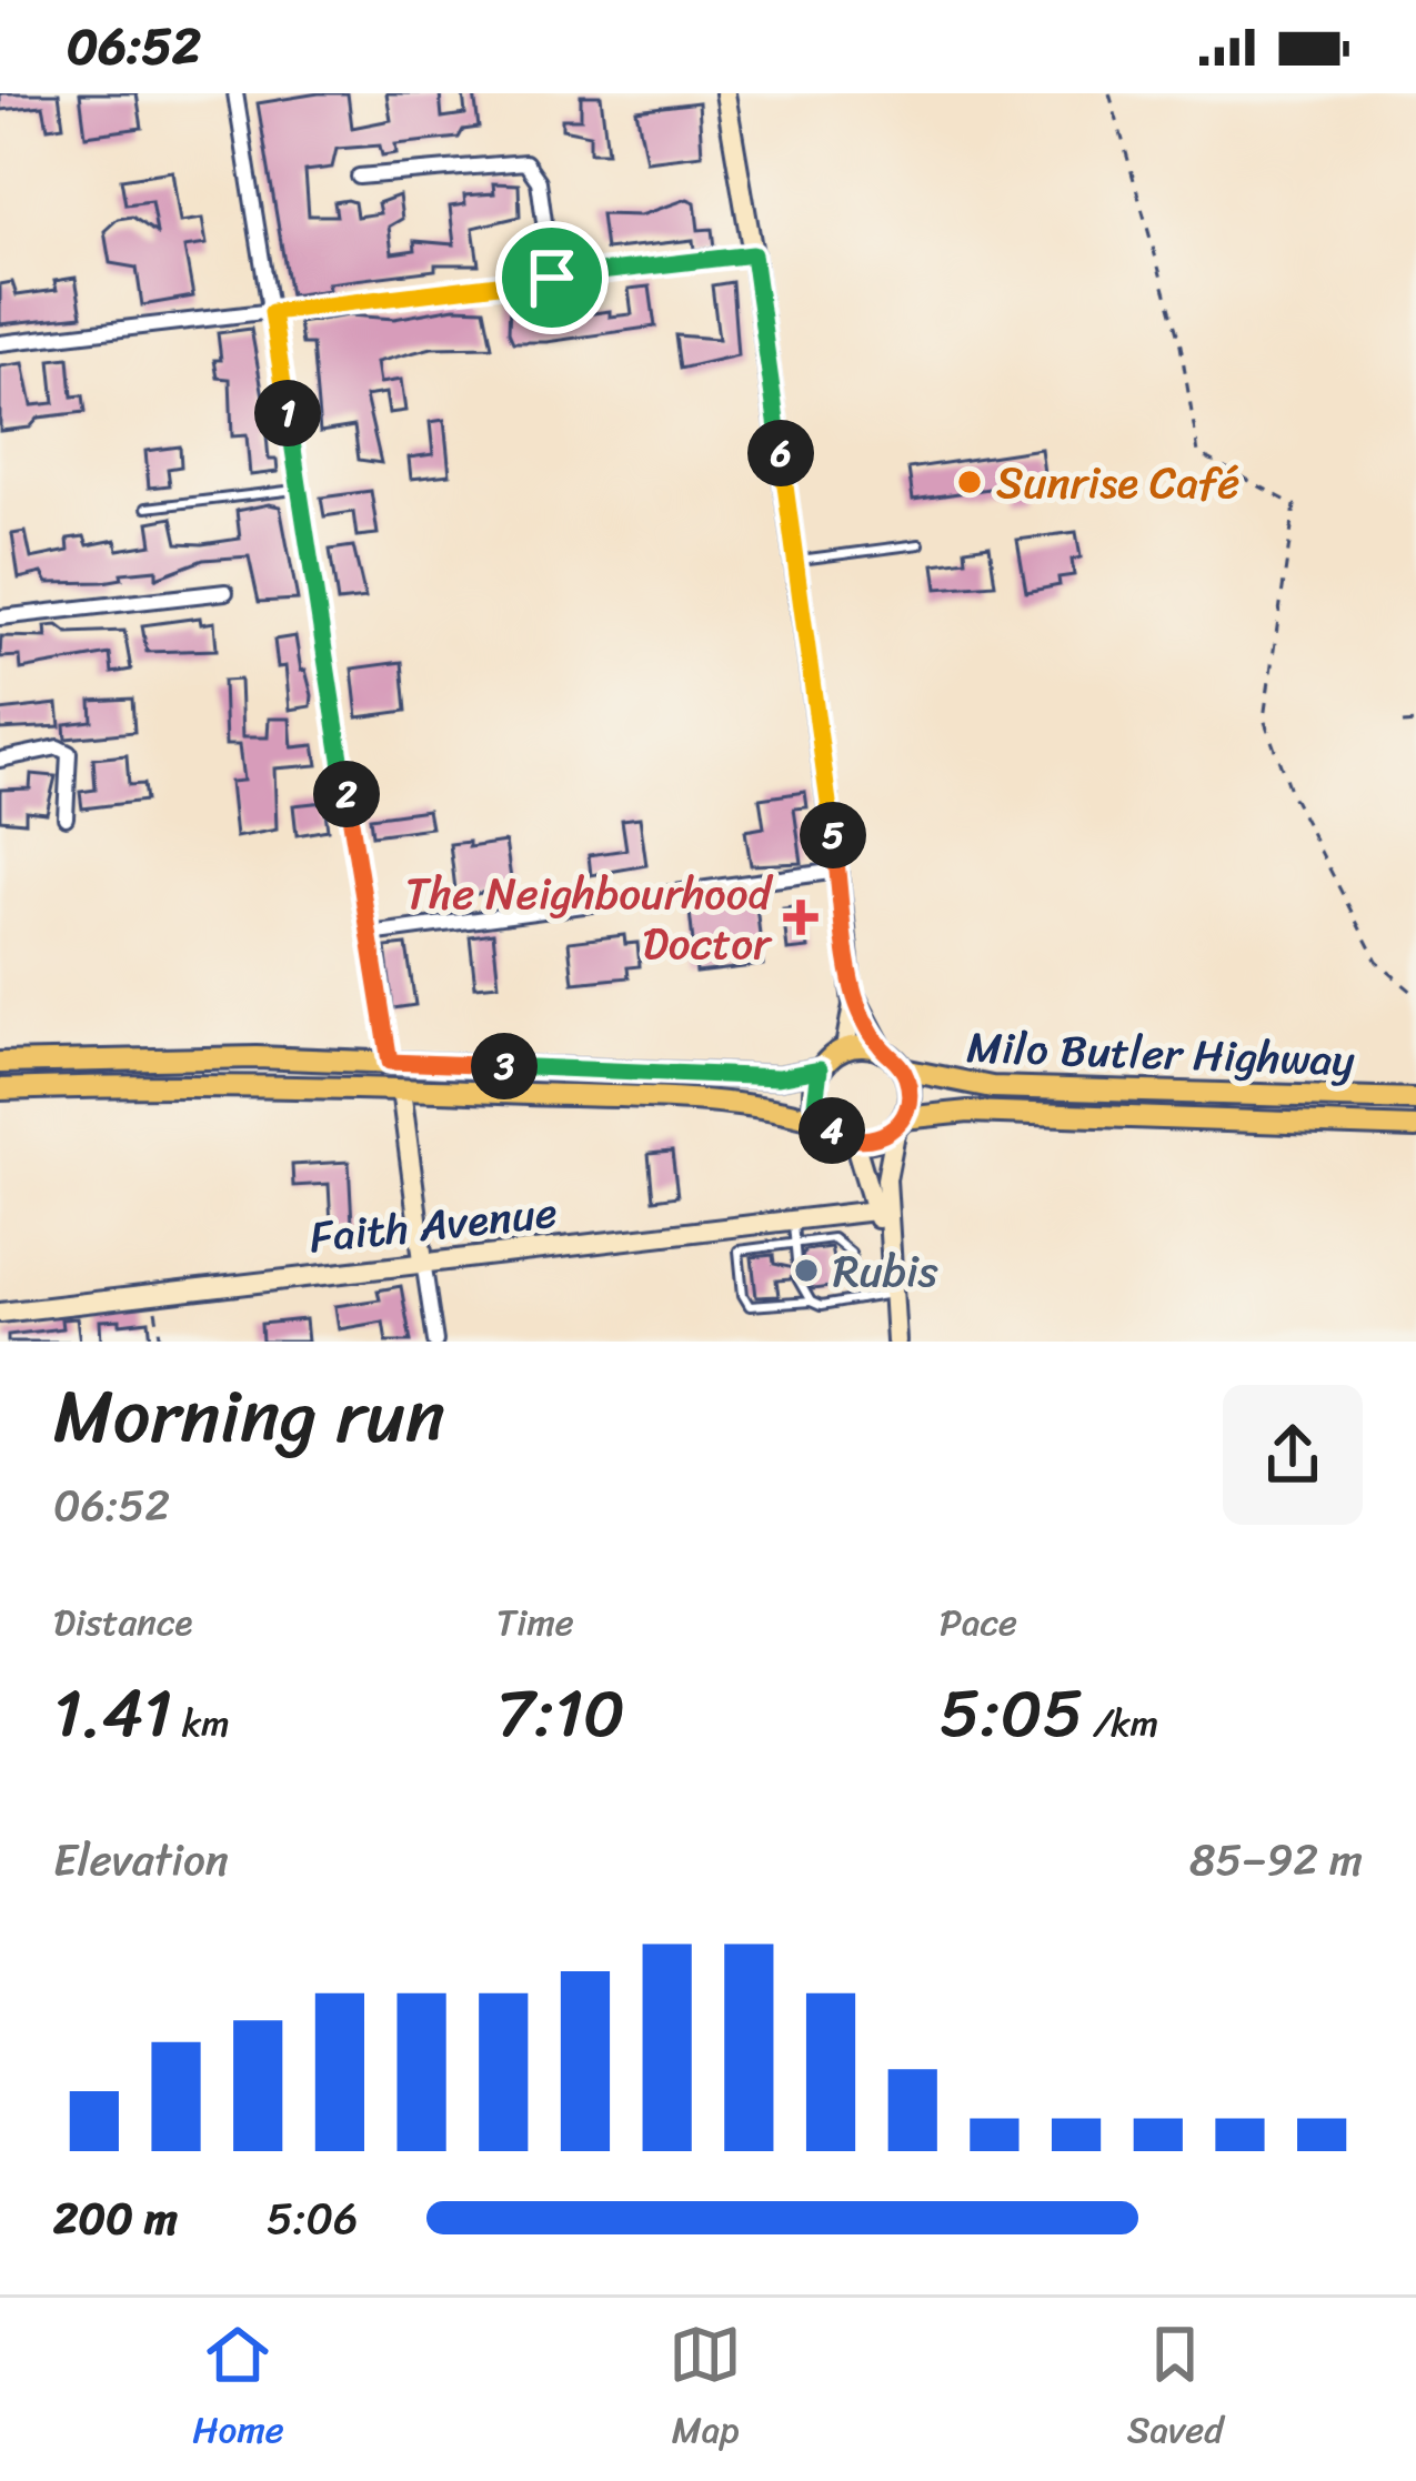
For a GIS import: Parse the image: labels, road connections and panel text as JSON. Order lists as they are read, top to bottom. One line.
{"streets":{"main road":["Milo Butler Highway"],"street":["Faith Avenue"]},"places":{"other":["Sunrise Café","Rubis"],"health":["The Neighbourhood Doctor"]},"page":{"status":"06:52","pins":["1","6","2","5","3","4"],"heading":["Morning run","06:52"],"stats":[["Distance","1.41 km"],["Time","7:10"],["Pace","5:05 /km"]],"chart":["Elevation","85–92 m"],"list":[{"name":"200 m","note":"5:06"}],"tabs":["Home","Map","Saved"]}}
